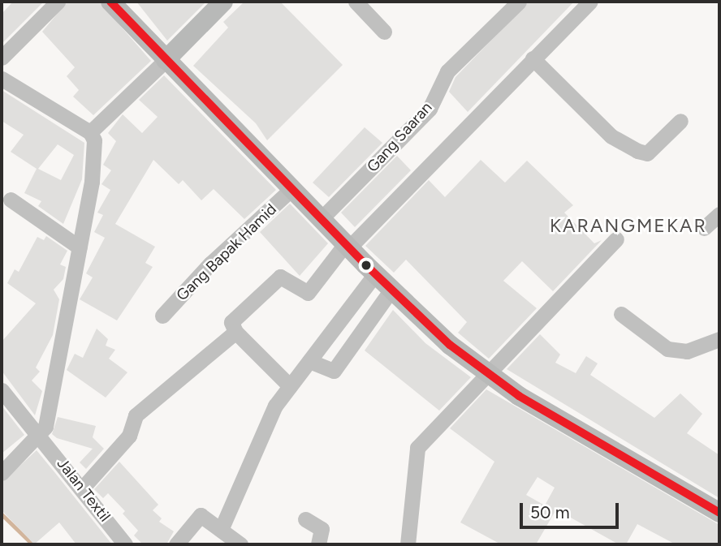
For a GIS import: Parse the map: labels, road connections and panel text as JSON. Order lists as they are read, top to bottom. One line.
{"streets":{"street":["Gang Saaran","Gang Bapak Hamid","Jalan Textil"]},"districts":["KARANGMEKAR"],"scale_bar":"50 m"}
